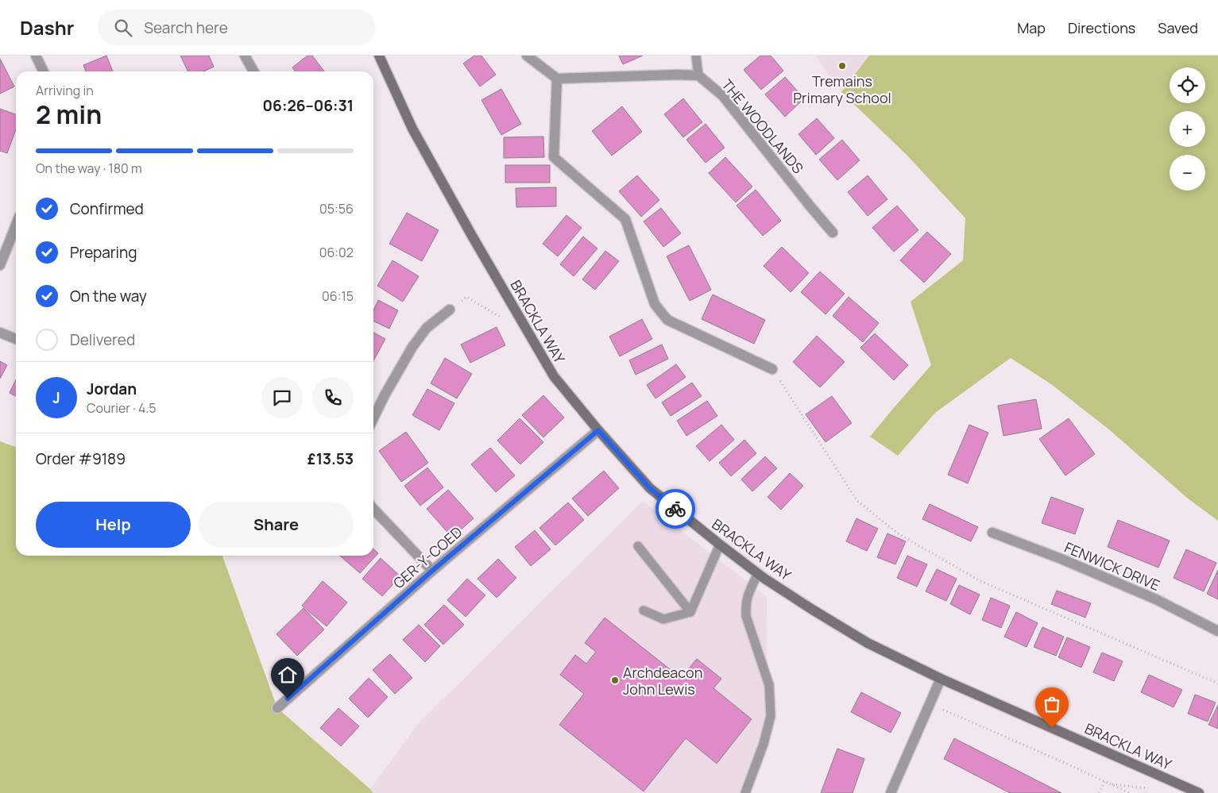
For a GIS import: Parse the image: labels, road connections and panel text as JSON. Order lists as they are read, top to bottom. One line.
{"streets":{"street":["THE WOODLANDS","BRACKLA WAY","GER-Y-COED","FENWICK DRIVE"]},"crossings":[["BRACKLA WAY","GER-Y-COED"]],"places":["Tremains Primary School","Archdeacon John Lewis"],"page":{"header":"Dashr","search":"Search here","nav":["Map","Directions","Saved"],"map_buttons":["+","−"],"heading":["2 min","Arriving in","06:26–06:31"],"panel":["Jordan","Courier · 4.5","Order #9189","£13.53"],"bar":"On the way · 180 m","list":[["Confirmed","05:56"],["Preparing","06:02"],["On the way","06:15"],"Delivered"],"round":"J","buttons":["Help","Share"]}}
